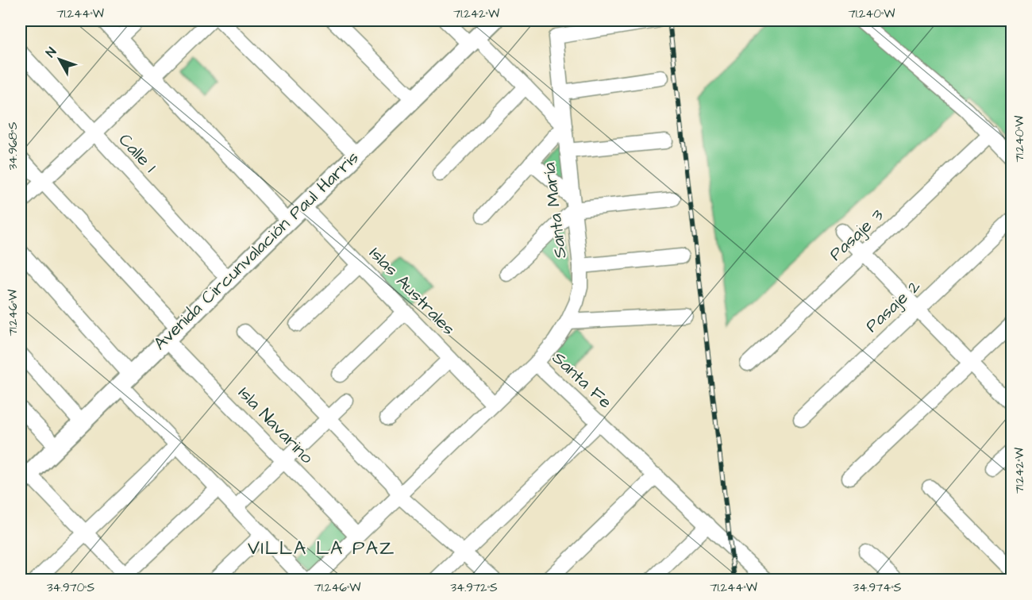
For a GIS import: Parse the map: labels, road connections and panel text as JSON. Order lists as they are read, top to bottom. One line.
{"streets":{"main road":["Avenida Circunvalación Paul Harris"],"street":["Calle 1","Santa María","Pasaje 3","Islas Australes","Pasaje 2","Santa Fe","Isla Navarino"]},"crossings":[["Calle 1","Avenida Circunvalación Paul Harris"],["Santa María","Santa Fe"],["Avenida Circunvalación Paul Harris","Islas Australes"],["Avenida Circunvalación Paul Harris","Isla Navarino"],["Islas Australes","Santa Fe"],["Santa Fe","Isla Navarino"]],"districts":["VILLA LA PAZ"],"north":"top left","coordinates":["71.244°W","71.242°W","71.240°W","34.968°S","71.246°W","34.970°S","34.972°S","34.974°S"]}
